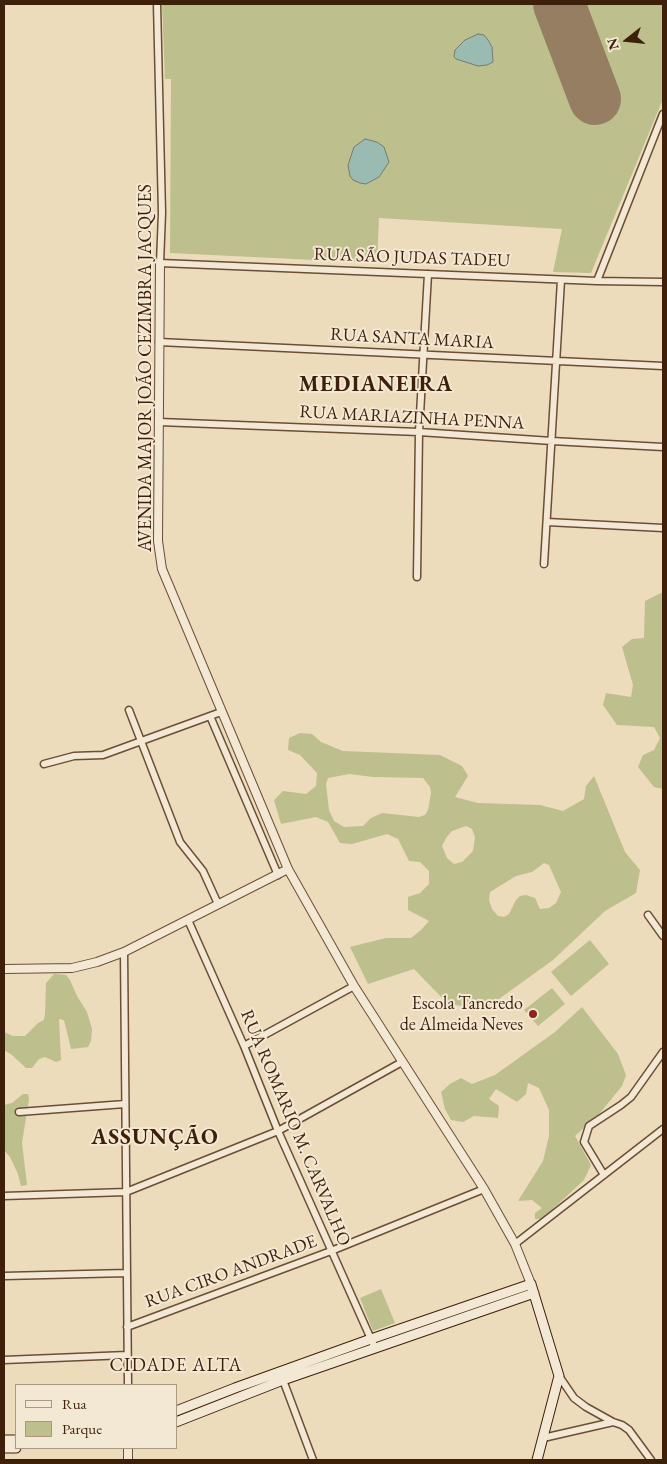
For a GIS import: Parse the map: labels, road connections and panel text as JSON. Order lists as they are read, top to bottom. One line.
{"streets":{"street":["RUA SÃO JUDAS TADEU","RUA SANTA MARIA","AVENIDA MAJOR JOÃO CEZIMBRA JACQUES","RUA MARIAZINHA PENNA","RUA ROMARIO M. CARVALHO","RUA CIRO ANDRADE"]},"crossings":[["RUA SÃO JUDAS TADEU","AVENIDA MAJOR JOÃO CEZIMBRA JACQUES"],["RUA SANTA MARIA","AVENIDA MAJOR JOÃO CEZIMBRA JACQUES"],["AVENIDA MAJOR JOÃO CEZIMBRA JACQUES","RUA MARIAZINHA PENNA"],["AVENIDA MAJOR JOÃO CEZIMBRA JACQUES","RUA CIRO ANDRADE"],["RUA ROMARIO M. CARVALHO","RUA CIRO ANDRADE"]],"districts":["MEDIANEIRA","ASSUNÇÃO","CIDADE ALTA"],"places":["Escola Tancredo de Almeida Neves"],"legend":["Rua","Parque"],"north":"left"}
